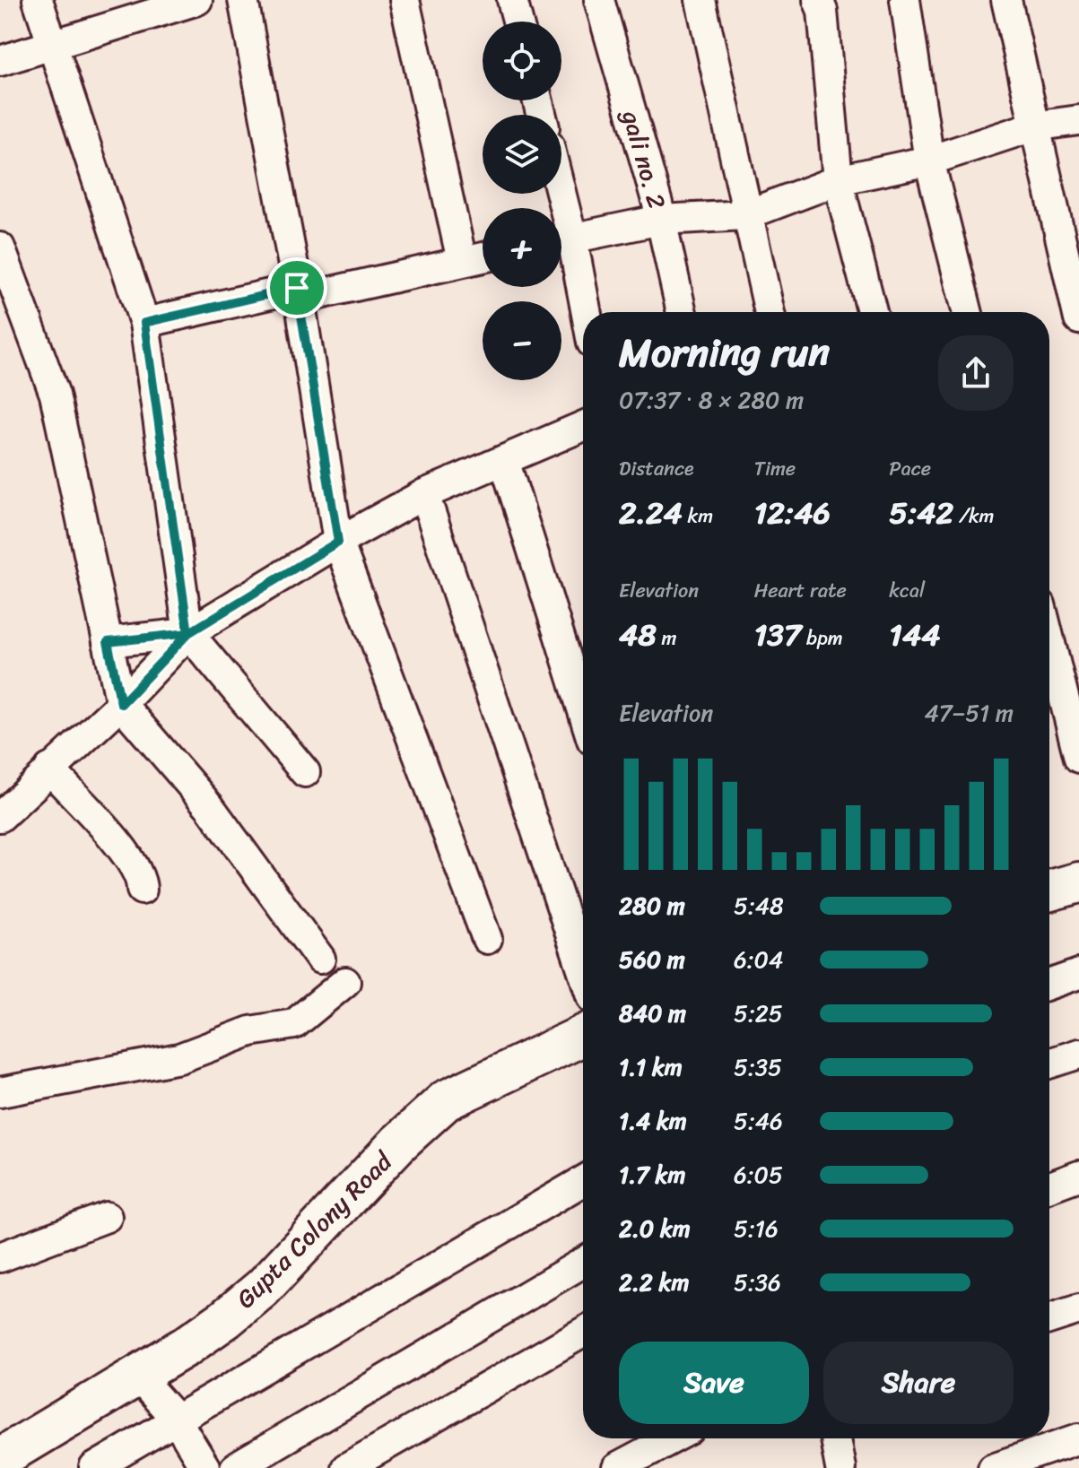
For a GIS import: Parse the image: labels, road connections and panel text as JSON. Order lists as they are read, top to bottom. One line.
{"streets":{"street":["gali no. 2","Gupta Colony Road"]},"page":{"map_buttons":["+","−"],"heading":["Morning run","07:37 · 8 × 280 m"],"stats":[["Distance","2.24 km"],["Time","12:46"],["Pace","5:42 /km"],["Elevation","48 m"],["Heart rate","137 bpm"],["kcal","144"]],"chart":["Elevation","47–51 m"],"list":[{"name":"280 m","note":"5:48"},{"name":"560 m","note":"6:04"},{"name":"840 m","note":"5:25"},{"name":"1.1 km","note":"5:35"},{"name":"1.4 km","note":"5:46"},{"name":"1.7 km","note":"6:05"},{"name":"2.0 km","note":"5:16"},{"name":"2.2 km","note":"5:36"}],"buttons":["Save","Share"]}}
